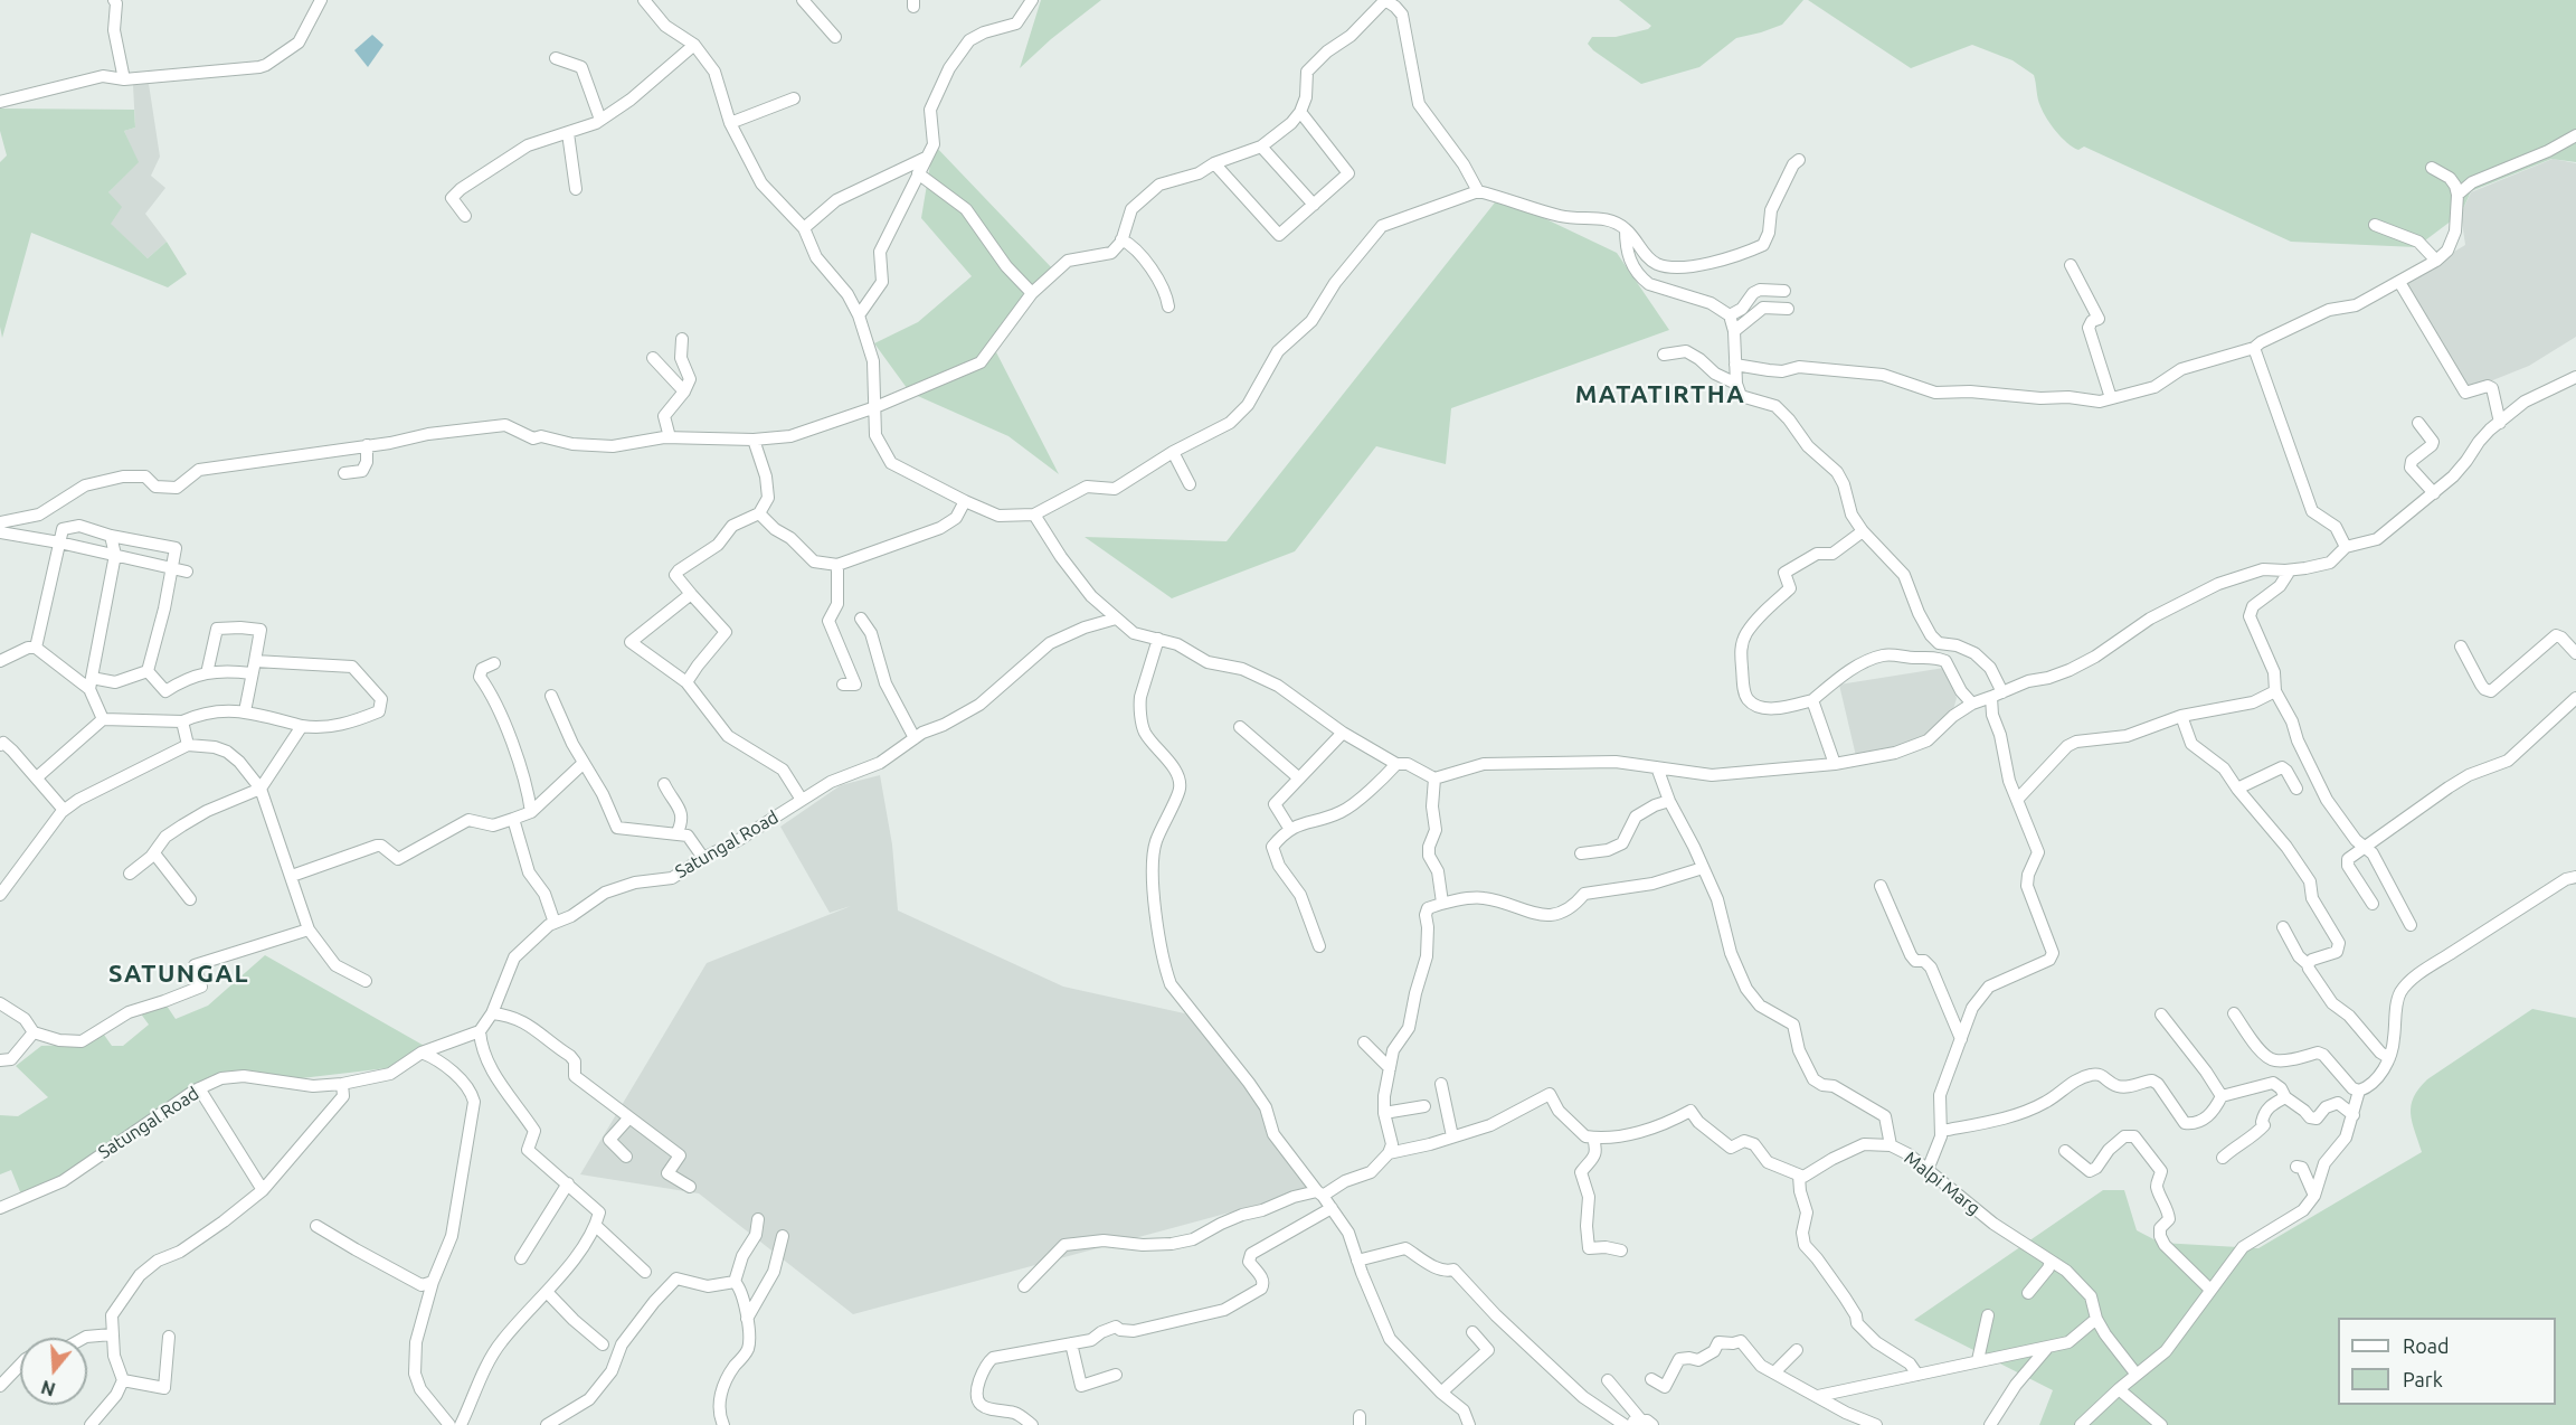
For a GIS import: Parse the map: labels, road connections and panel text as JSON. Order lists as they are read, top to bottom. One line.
{"streets":{"street":["Satungal Road","Malpi Marg"]},"districts":["MATATIRTHA","SATUNGAL"],"legend":["Road","Park"],"north":"bottom"}
